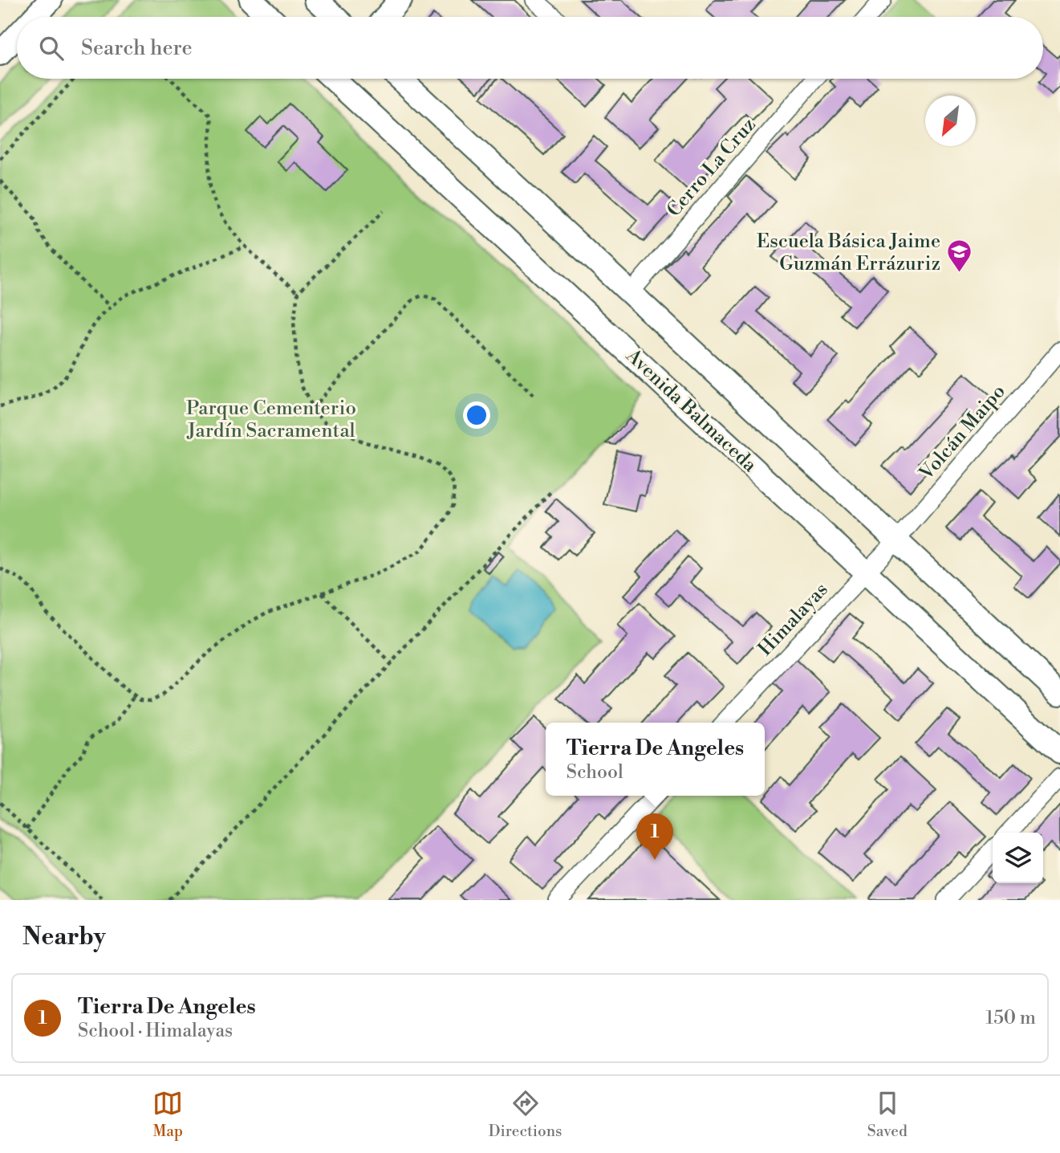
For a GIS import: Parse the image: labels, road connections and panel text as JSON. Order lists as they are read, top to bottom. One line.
{"streets":{"street":["Cerro La Cruz","Avenida Balmaceda","Volcán Maipo","Himalayas"]},"crossings":[["Avenida Balmaceda","Himalayas"],["Volcán Maipo","Himalayas"]],"parks":["Parque Cementerio Jardín Sacramental"],"places":{"school or university":["Escuela Básica Jaime Guzmán Errázuriz"]},"north":"bottom left","page":{"search":"Search here","popup":["Tierra De Angeles","School"],"pins":"1","heading":"Nearby","list":[{"mark":"1","name":"Tierra De Angeles","note":"School · Himalayas","value":"150 m"}],"nav":["Map","Directions","Saved"]}}
